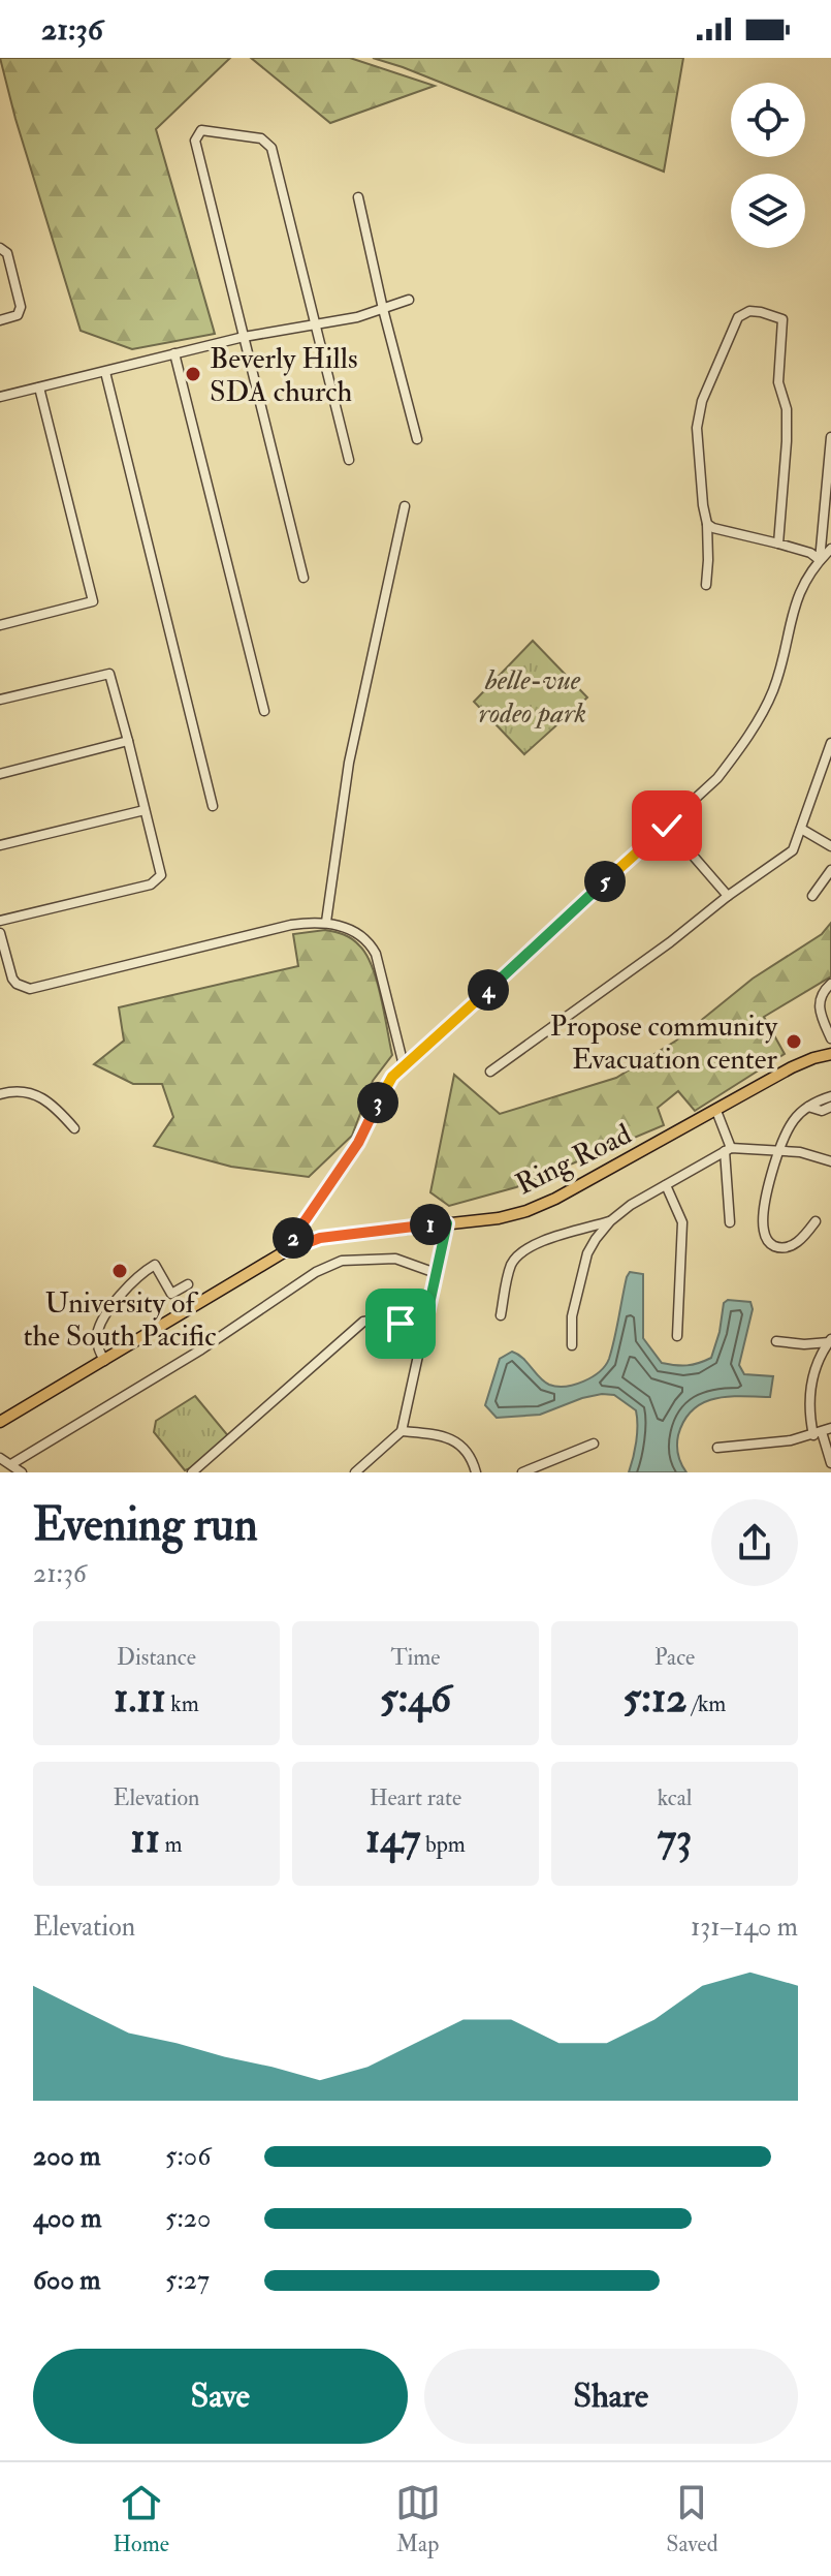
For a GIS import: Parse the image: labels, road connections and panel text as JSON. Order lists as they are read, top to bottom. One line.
{"streets":{"main road":["Ring Road"]},"parks":["belle-vue rodeo park"],"places":["Beverly Hills SDA church","Propose community Evacuation center","University of the South Pacific"],"page":{"status":"21:36","pins":["5","4","3","1","2"],"heading":["Evening run","21:36"],"stats":[["Distance","1.11 km"],["Time","5:46"],["Pace","5:12 /km"],["Elevation","11 m"],["Heart rate","147 bpm"],["kcal","73"]],"chart":["Elevation","131–140 m"],"list":[{"name":"200 m","note":"5:06"},{"name":"400 m","note":"5:20"},{"name":"600 m","note":"5:27"}],"buttons":["Save","Share"],"tabs":["Home","Map","Saved"]}}
